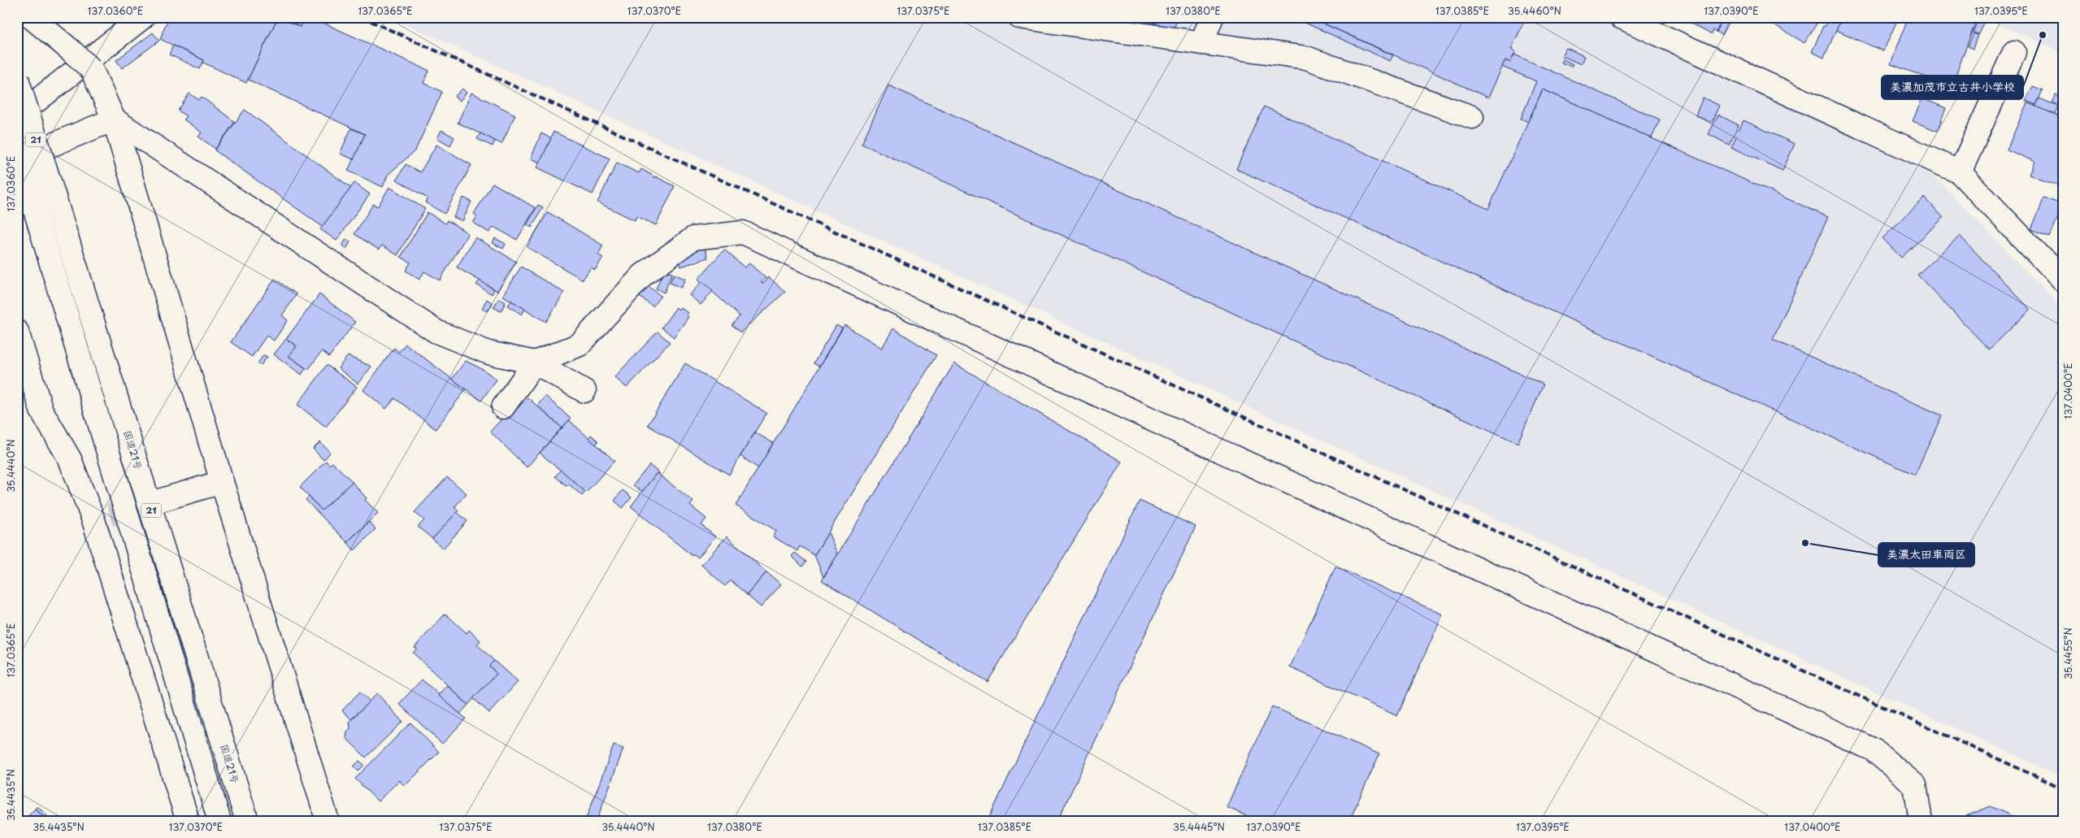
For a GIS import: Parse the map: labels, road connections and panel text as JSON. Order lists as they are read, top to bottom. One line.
{"streets":{"main road":["21","国道21号"]},"places":["美濃加茂市立古井小学校","美濃太田車両区"],"coordinates":["137.0360°E","137.0365°E","137.0370°E","137.0375°E","137.0380°E","137.0385°E","35.4460°N","137.0390°E","137.0395°E","137.0400°E","35.4440°N","35.4455°N","35.4435°N","35.4445°N"]}
